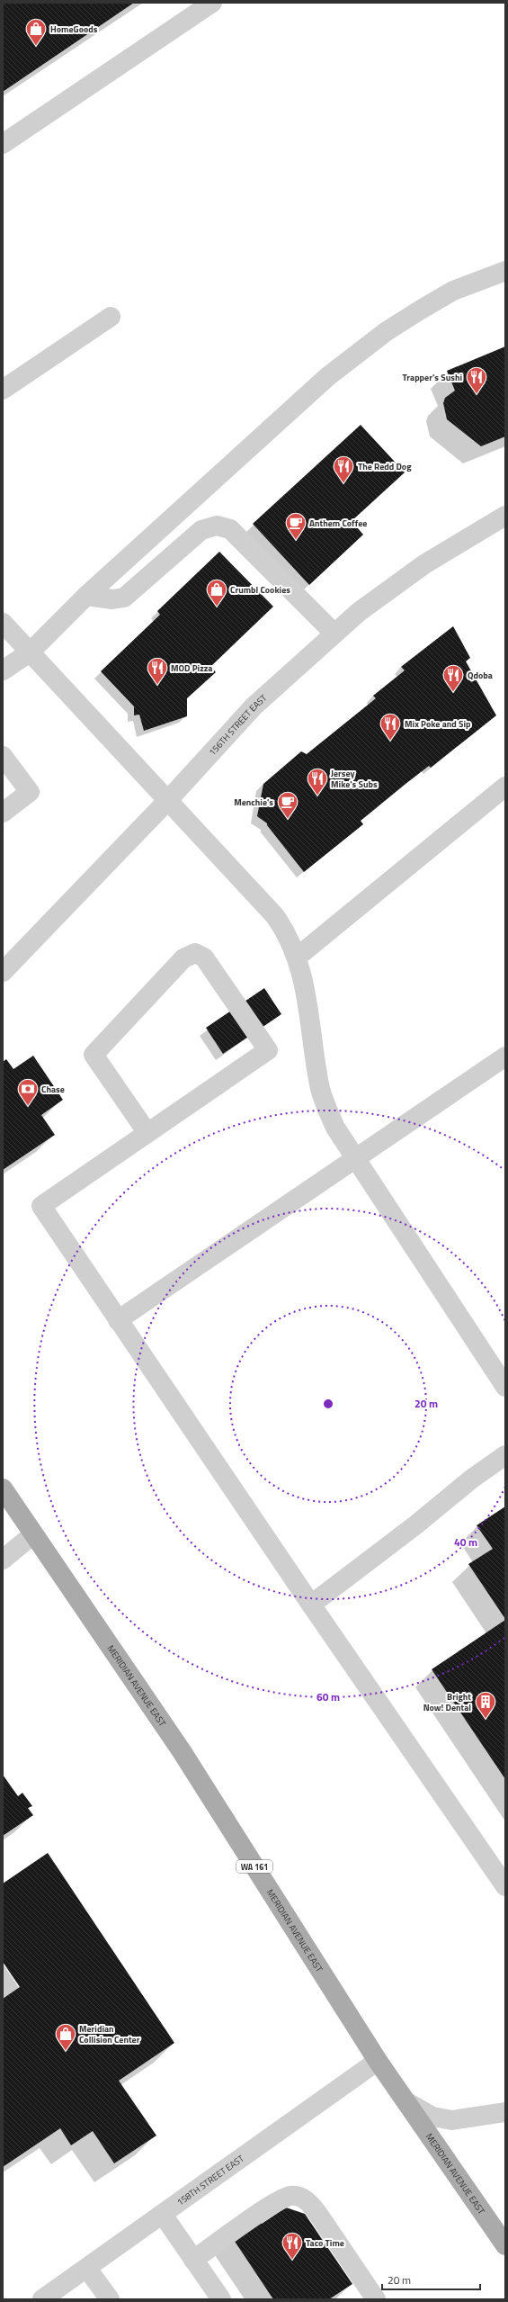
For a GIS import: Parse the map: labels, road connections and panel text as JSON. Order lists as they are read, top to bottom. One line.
{"streets":{"main road":["MERIDIAN AVENUE EAST","WA 161"],"street":["156TH STREET EAST","158TH STREET EAST"]},"crossings":[["MERIDIAN AVENUE EAST","158TH STREET EAST"]],"places":{"shop":["HomeGoods","Crumbl Cookies","Meridian Collision Center"],"restaurant":["Trapper's Sushi","The Redd Dog","MOD Pizza","Qdoba","Mix Poke and Sip","Jersey Mike's Subs","Taco Time"],"cafe":["Anthem Coffee","Menchie's"],"bank":["Chase"],"building":["Bright Now! Dental"]},"scale_bar":"20 m","rings":["20 m","40 m","60 m"]}
